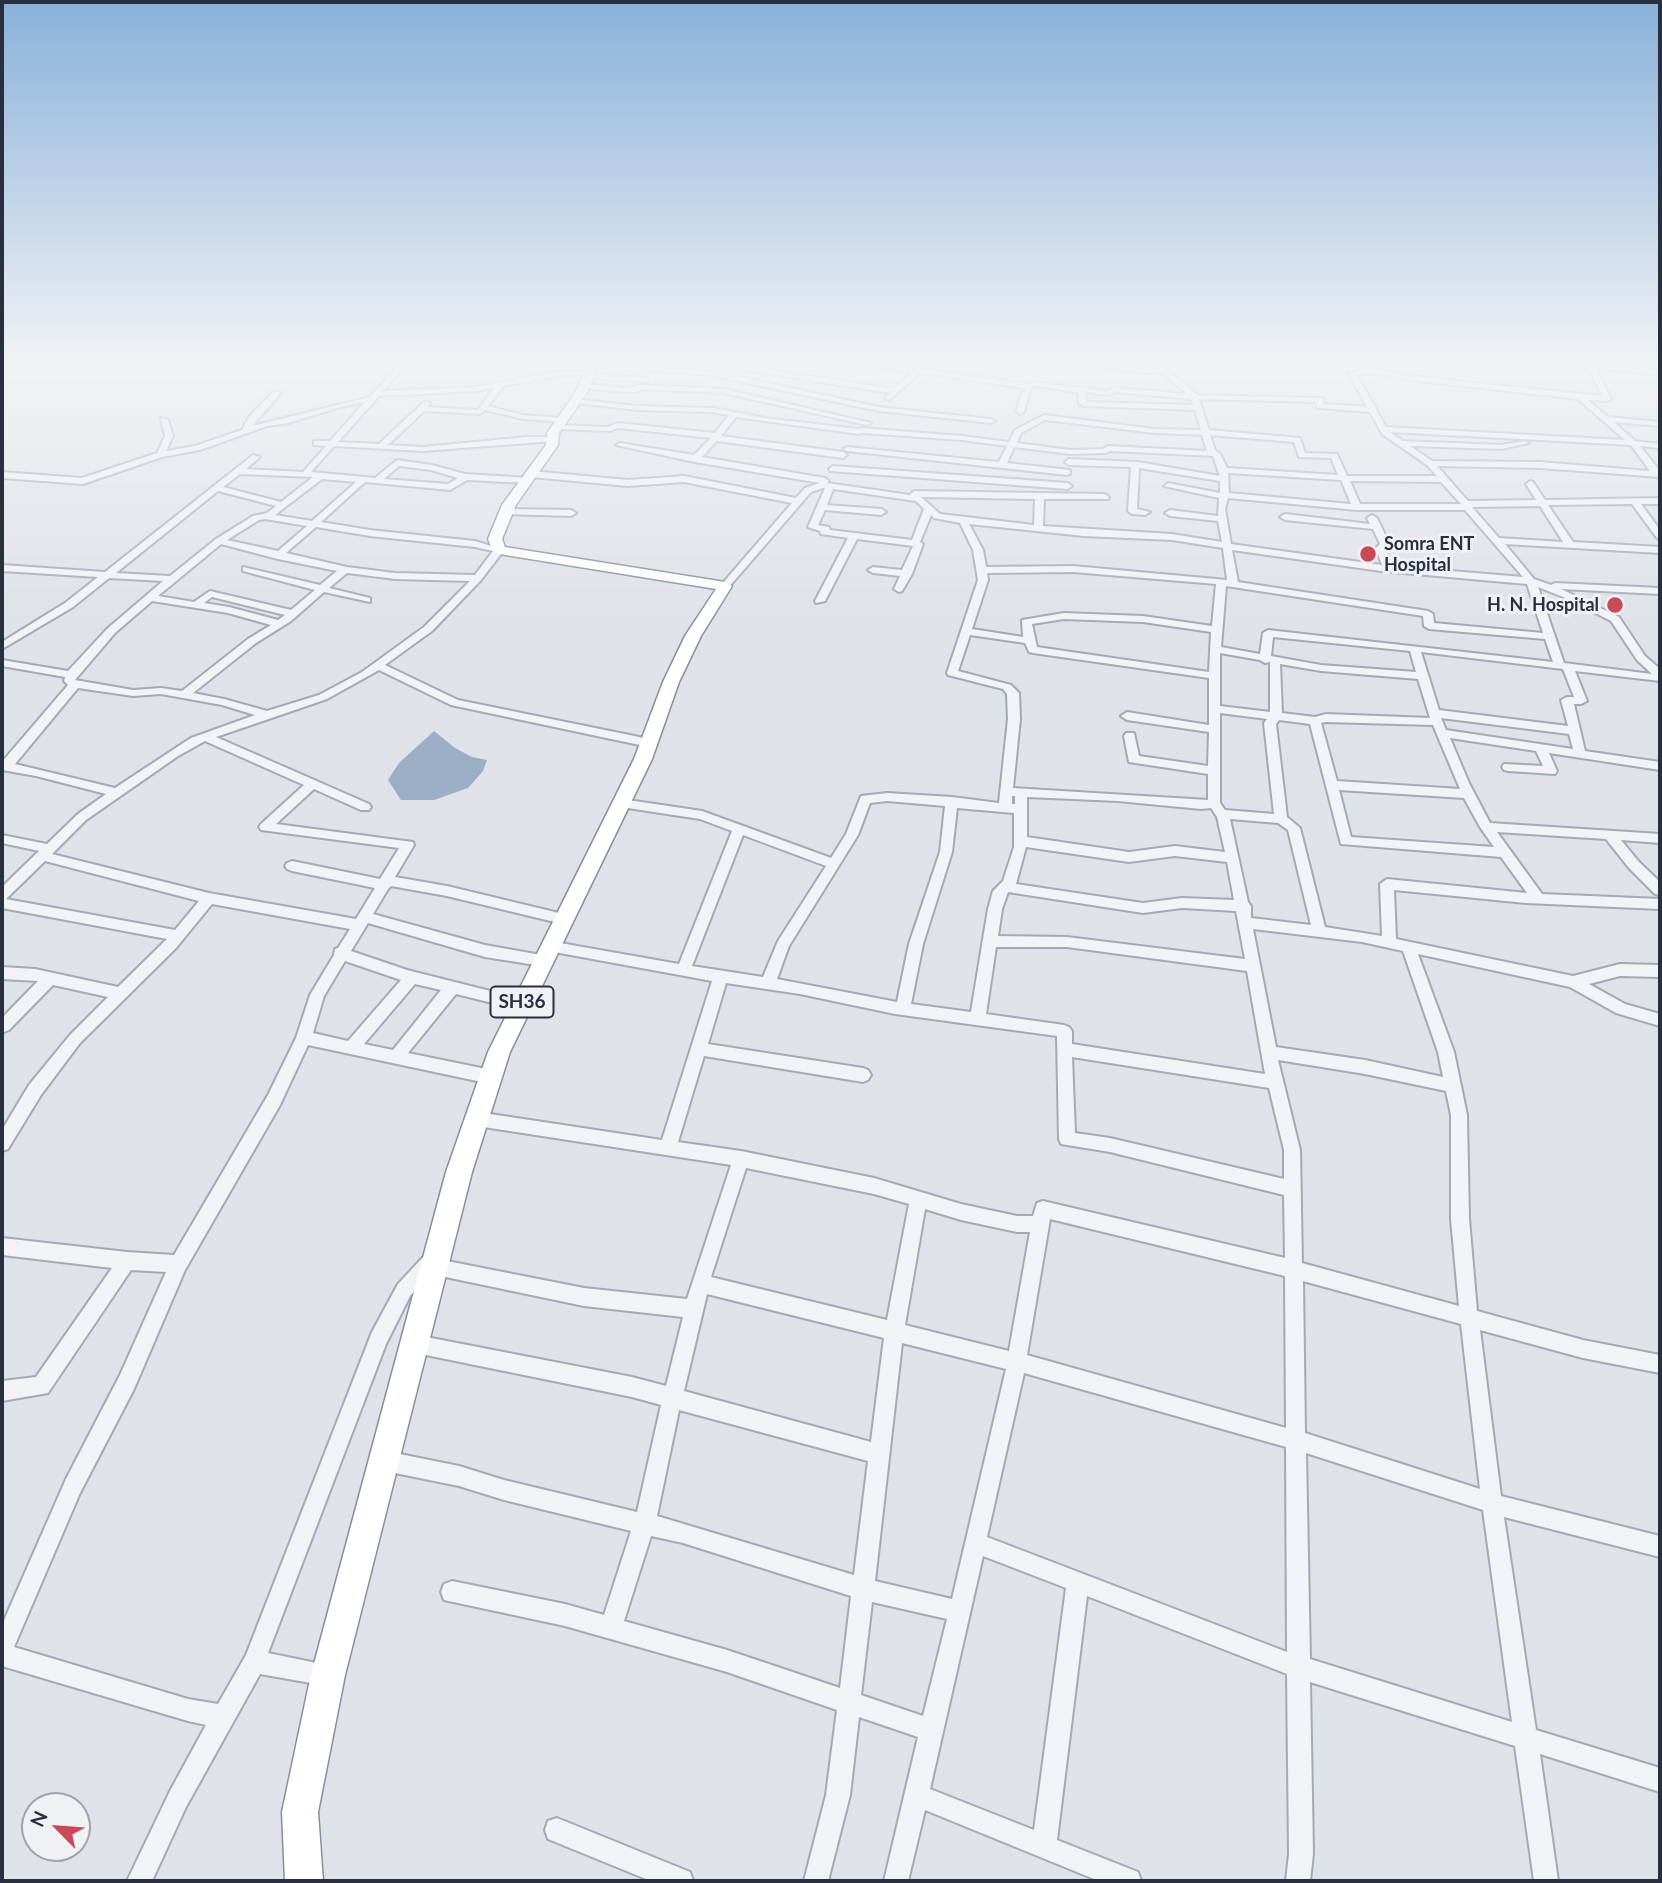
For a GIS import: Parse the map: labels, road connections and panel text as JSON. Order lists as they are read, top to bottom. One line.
{"streets":{"highway":["SH36"]},"places":["Somra ENT Hospital","H. N. Hospital"],"north":"top left"}
